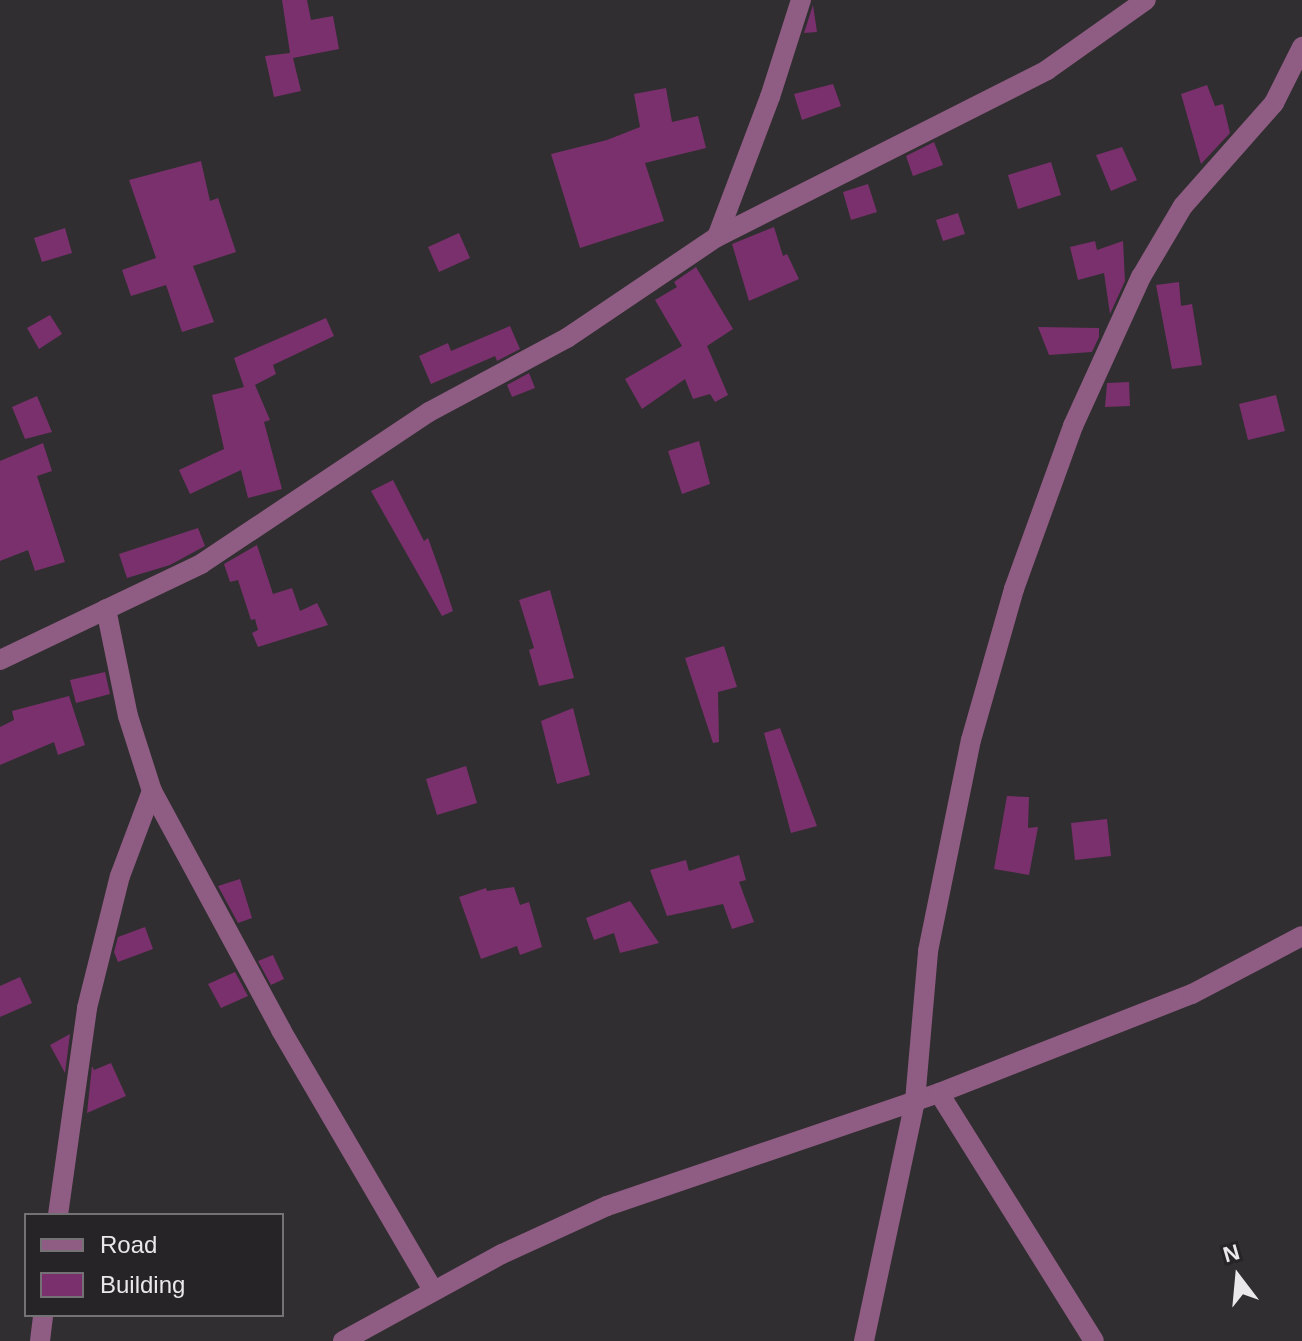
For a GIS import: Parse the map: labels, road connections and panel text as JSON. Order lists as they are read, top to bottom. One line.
{"legend":["Road","Building"],"north":"top"}
